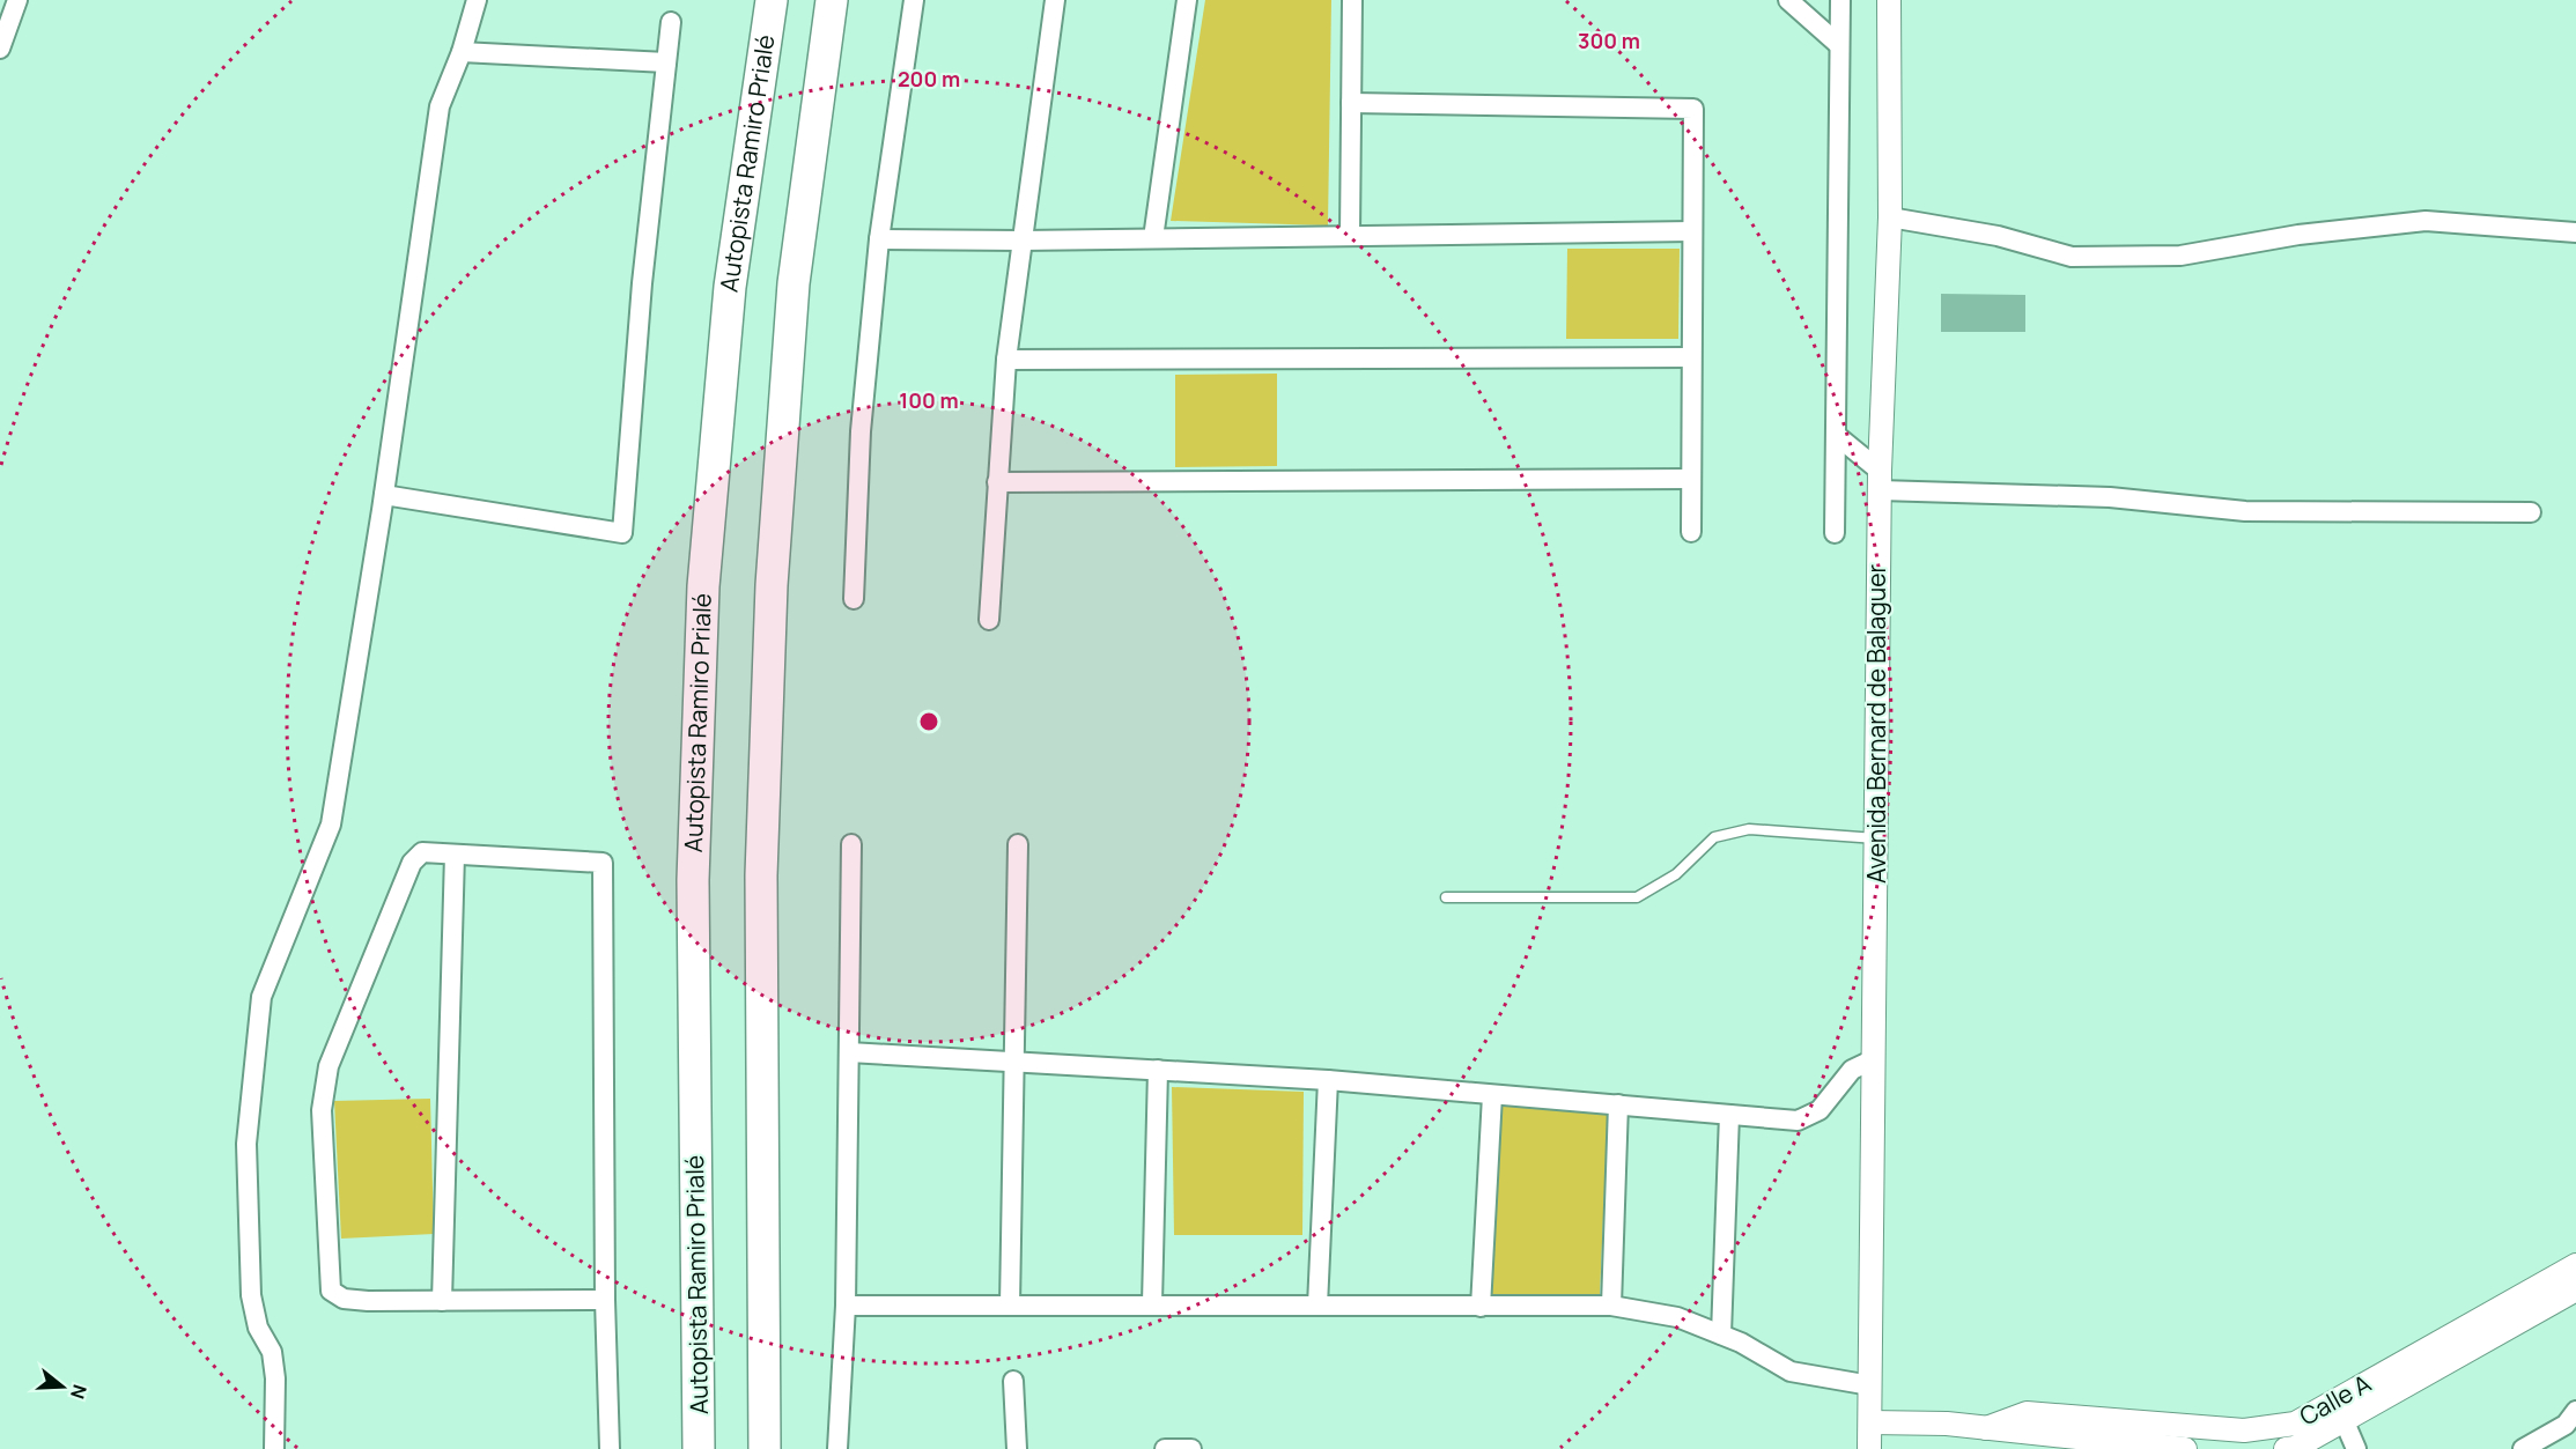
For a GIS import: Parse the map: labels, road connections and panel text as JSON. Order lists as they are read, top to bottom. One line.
{"streets":{"highway":["Autopista Ramiro Prialé"],"street":["Avenida Bernard de Balaguer","Calle A"]},"crossings":[["Avenida Bernard de Balaguer","Calle A"]],"north":"right","rings":["300 m","200 m","100 m"]}
